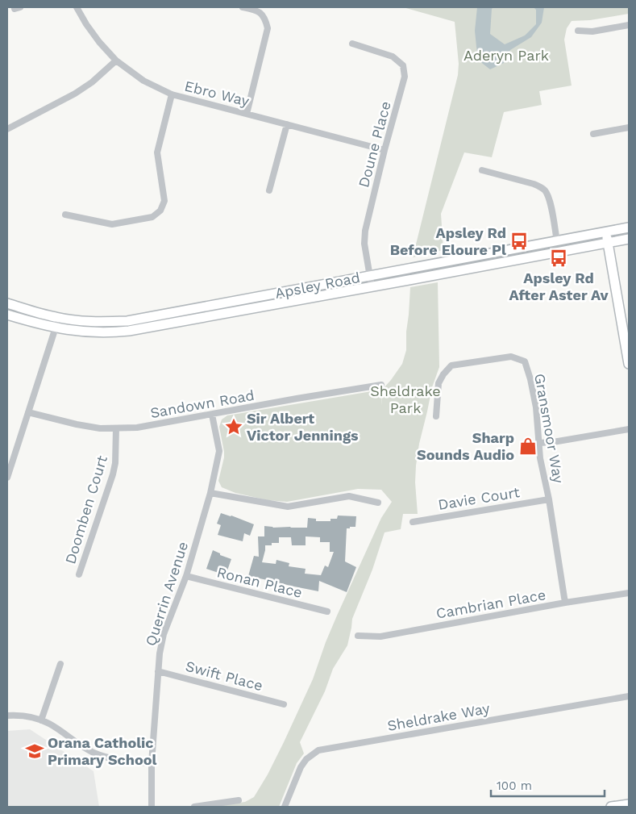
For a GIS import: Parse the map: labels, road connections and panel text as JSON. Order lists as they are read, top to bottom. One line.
{"streets":{"main road":["Apsley Road"],"street":["Ebro Way","Doune Place","Sandown Road","Gransmoor Way","Davie Court","Doomben Court","Ronan Place","Querrin Avenue","Cambrian Place","Swift Place","Sheldrake Way"]},"crossings":[["Ebro Way","Doune Place"],["Doune Place","Apsley Road"],["Sandown Road","Doomben Court"],["Sandown Road","Querrin Avenue"],["Gransmoor Way","Davie Court"],["Gransmoor Way","Cambrian Place"],["Ronan Place","Querrin Avenue"],["Querrin Avenue","Swift Place"]],"parks":["Aderyn Park","Sheldrake Park"],"places":{"bus stop":["Apsley Rd Before Eloure Pl","Apsley Rd After Aster Av"],"place":["Sir Albert Victor Jennings"],"shop":["Sharp Sounds Audio"],"school or university":["Orana Catholic Primary School"]},"scale_bar":"100 m"}
